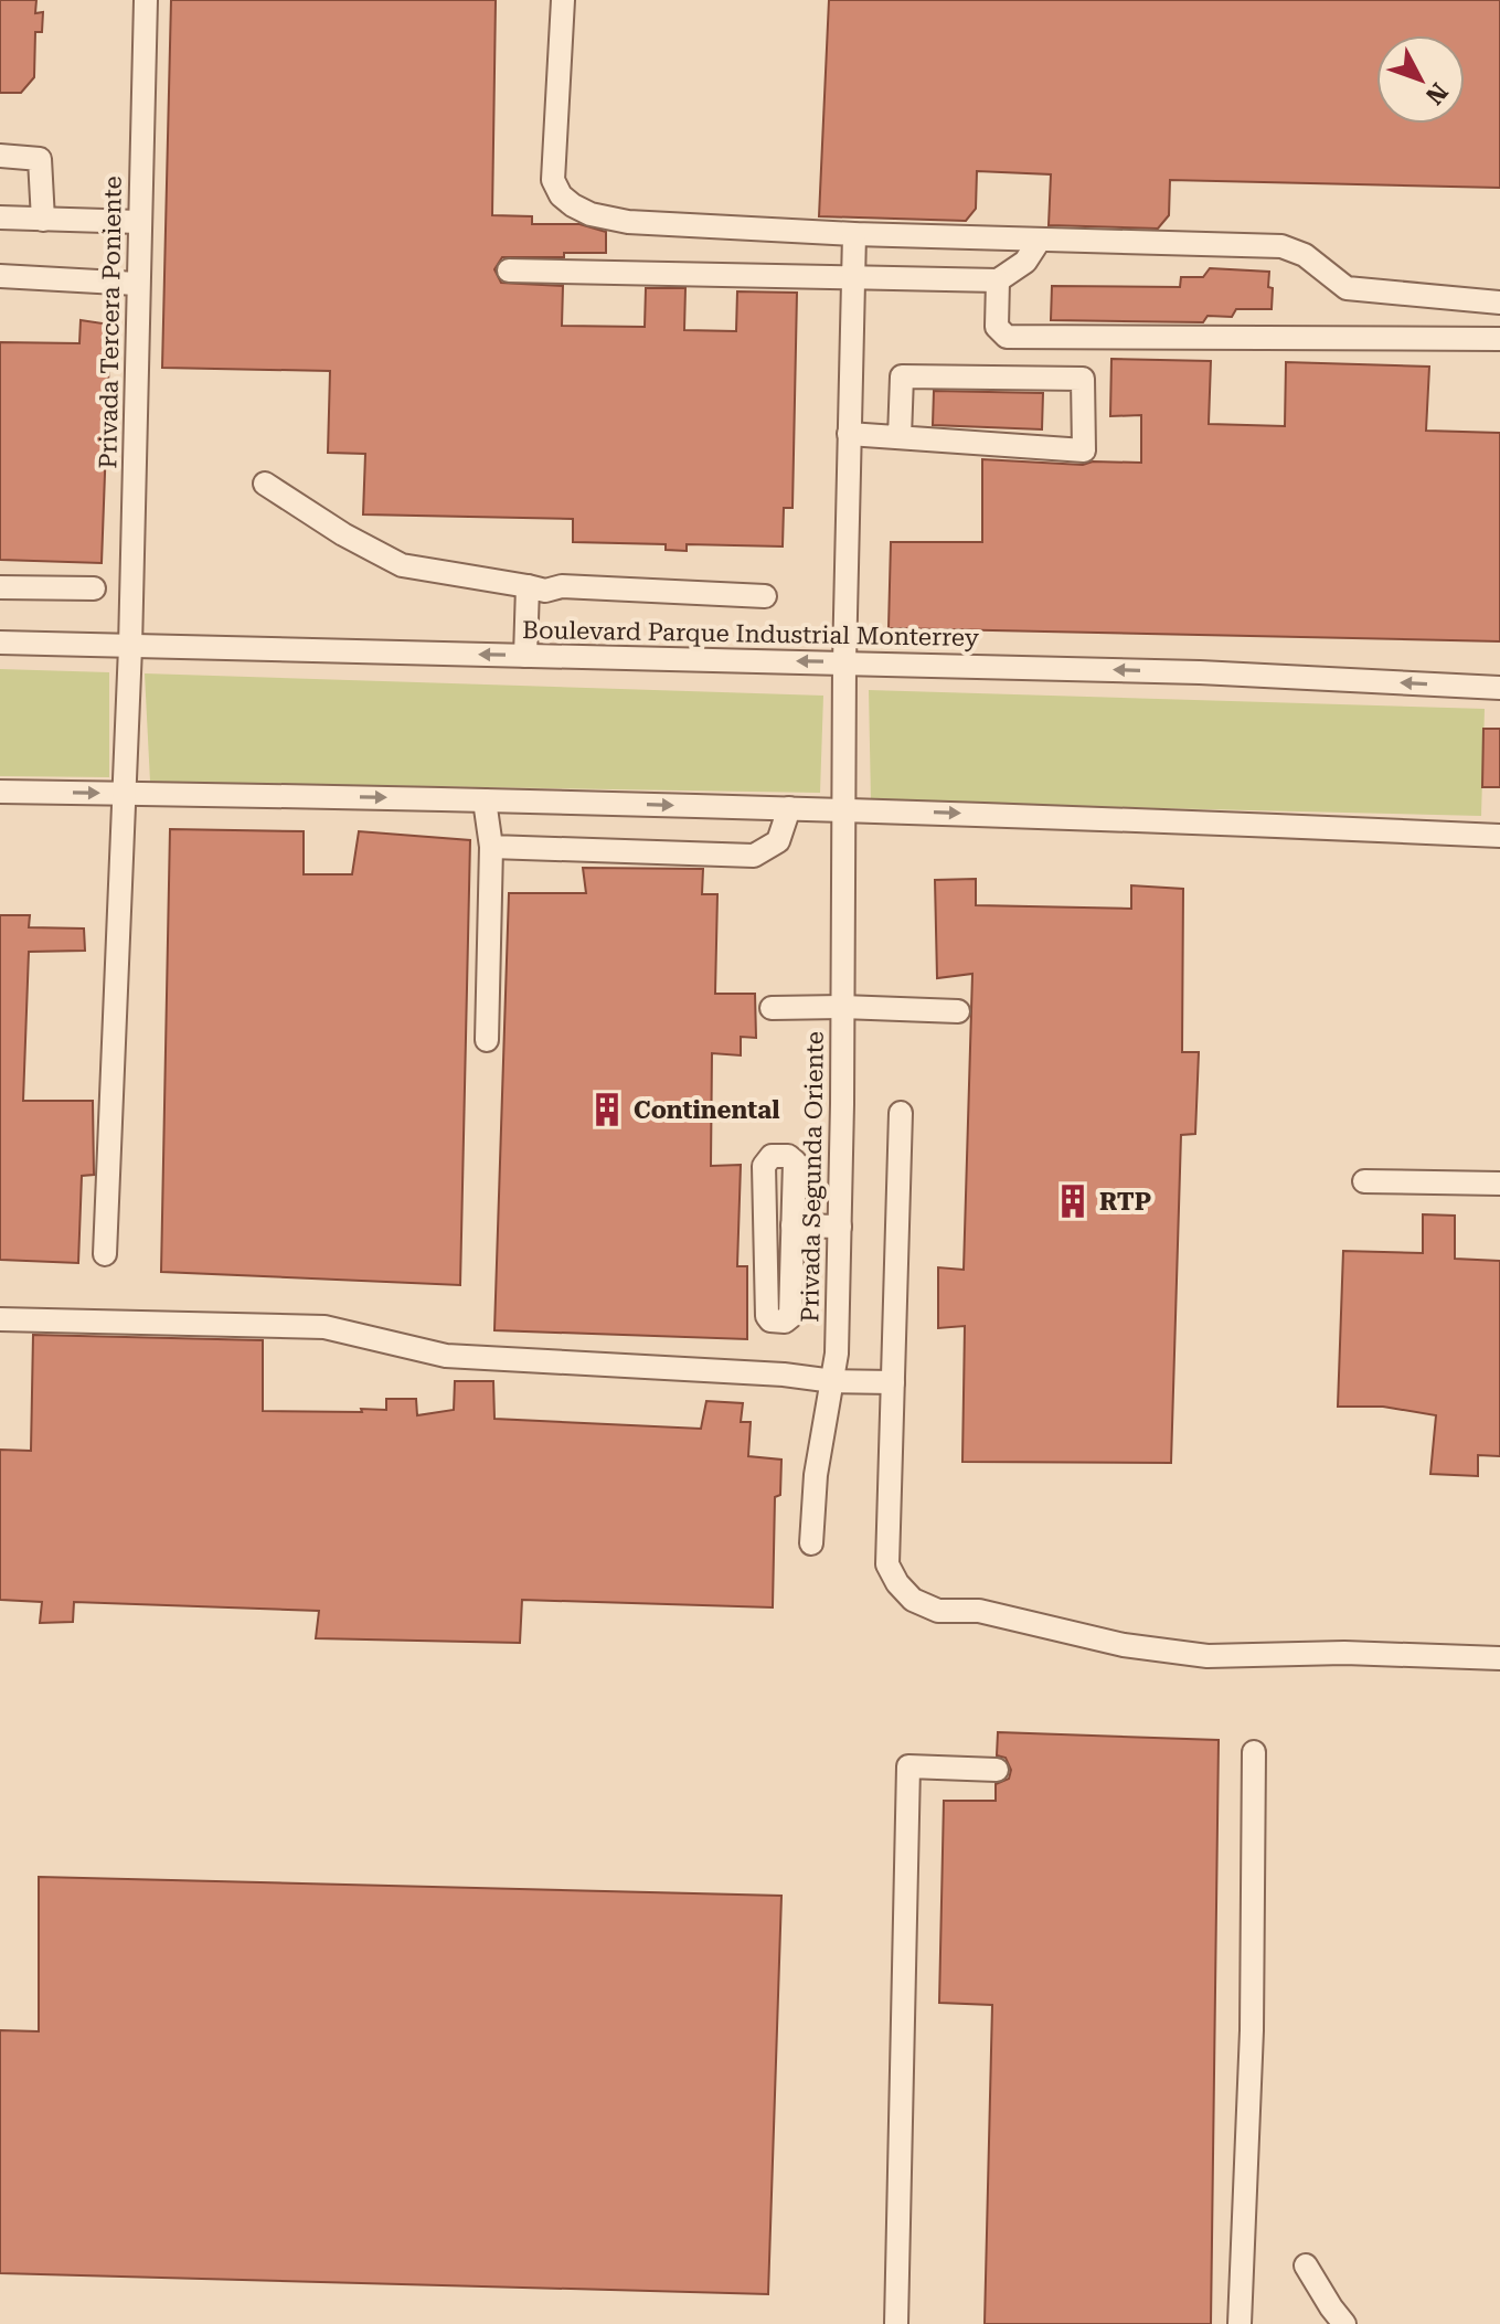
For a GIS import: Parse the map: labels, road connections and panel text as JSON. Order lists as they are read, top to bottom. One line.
{"streets":{"street":["Privada Tercera Poniente","Boulevard Parque Industrial Monterrey","Privada Segunda Oriente"]},"crossings":[["Privada Tercera Poniente","Boulevard Parque Industrial Monterrey"],["Boulevard Parque Industrial Monterrey","Privada Segunda Oriente"]],"places":{"building":["Continental","RTP"]},"north":"bottom right"}
